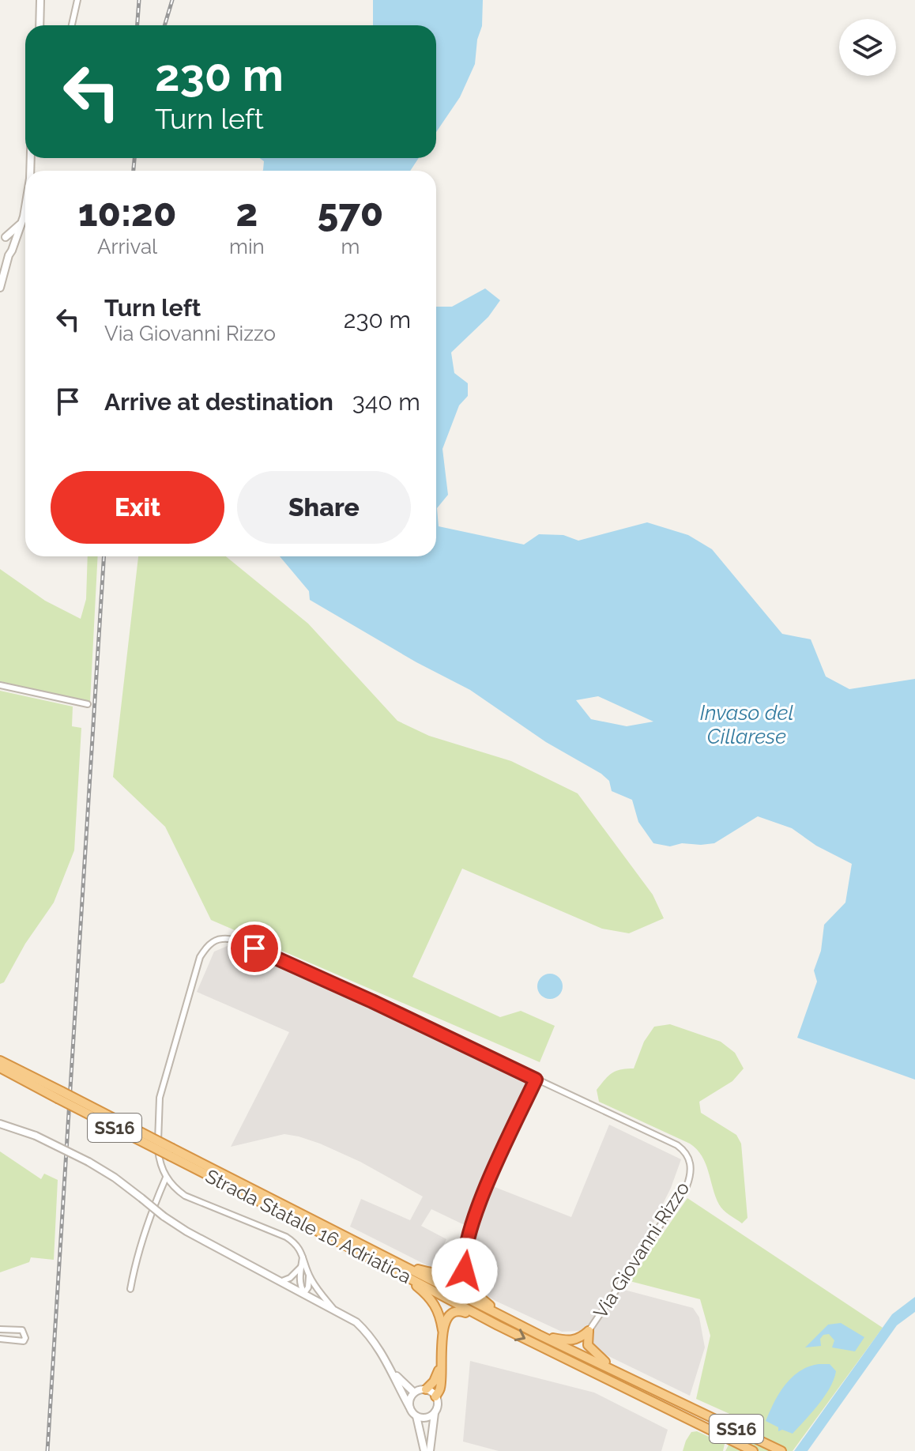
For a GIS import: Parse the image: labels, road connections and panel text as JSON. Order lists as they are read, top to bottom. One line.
{"streets":{"highway":["SS16","Strada Statale 16 Adriatica"],"street":["Via Giovanni Rizzo"]},"water":["Invaso del Cillarese"],"page":{"turn":["230 m","Turn left"],"eta":["10:20","Arrival","2","min","570","m"],"list":[{"name":"Turn left","note":"Via Giovanni Rizzo","value":"230 m"},{"name":"Arrive at destination","value":"340 m"}],"buttons":["Exit","Share"]}}
